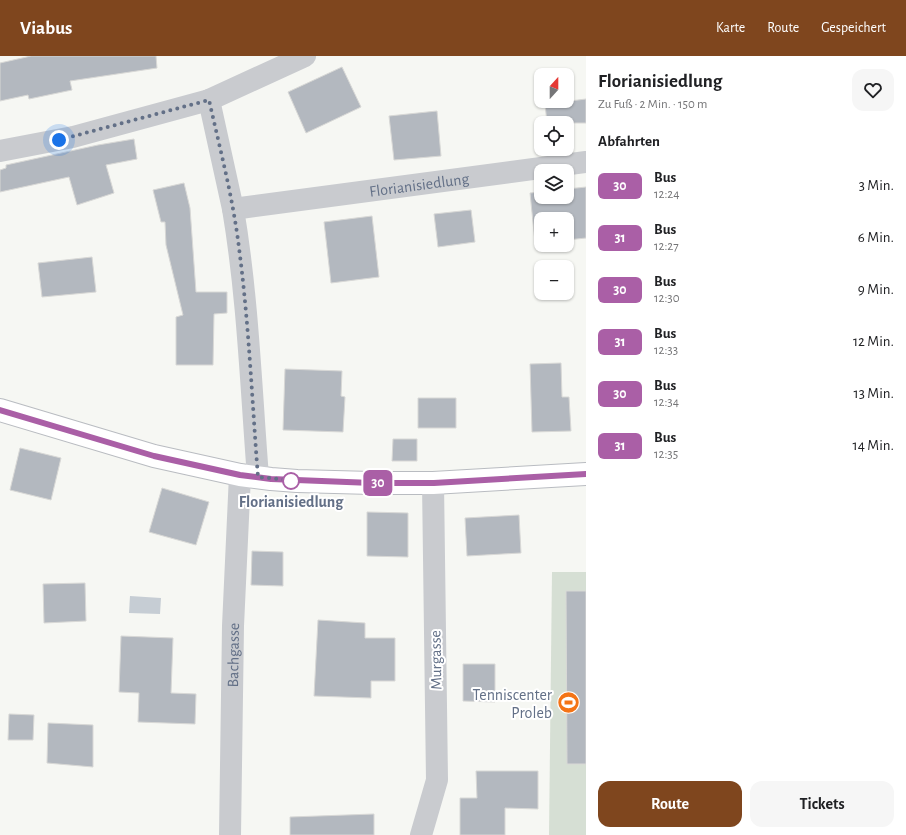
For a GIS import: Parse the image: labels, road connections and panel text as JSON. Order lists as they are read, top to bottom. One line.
{"streets":{"street":["Florianisiedlung","Bachgasse","Murgasse"]},"places":{"other":["Florianisiedlung"],"sports":["Tenniscenter Proleb"]},"lines":["bus line 30"],"north":"top","page":{"header":"Viabus","nav":["Karte","Route","Gespeichert"],"on_map":"30","heading":[["Florianisiedlung","Zu Fuß · 2 Min. · 150 m"],"Abfahrten"],"map_buttons":["+","−"],"list":[{"mark":"30","name":"Bus","note":"12:24","value":"3 Min."},{"mark":"31","name":"Bus","note":"12:27","value":"6 Min."},{"mark":"30","name":"Bus","note":"12:30","value":"9 Min."},{"mark":"31","name":"Bus","note":"12:33","value":"12 Min."},{"mark":"30","name":"Bus","note":"12:34","value":"13 Min."},{"mark":"31","name":"Bus","note":"12:35","value":"14 Min."}],"buttons":["Route","Tickets"]}}
